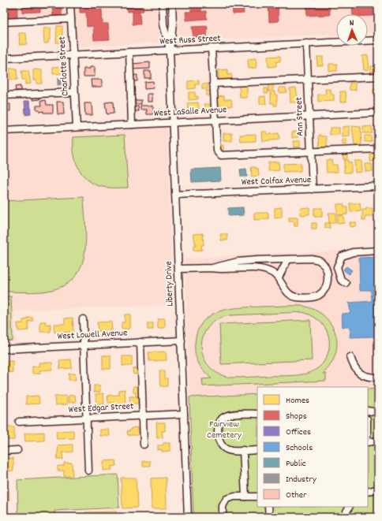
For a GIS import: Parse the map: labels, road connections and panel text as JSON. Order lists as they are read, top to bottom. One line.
{"streets":{"street":["West Russ Street","Charlotte Street","West LaSalle Avenue","Ann Street","West Colfax Avenue","Liberty Drive","West Lowell Avenue","West Edgar Street"]},"crossings":[["West Russ Street","Charlotte Street"],["West Russ Street","Ann Street"],["West Russ Street","Liberty Drive"],["Charlotte Street","West LaSalle Avenue"],["West LaSalle Avenue","Ann Street"],["West LaSalle Avenue","Liberty Drive"],["Ann Street","West Colfax Avenue"],["West Colfax Avenue","Liberty Drive"],["Liberty Drive","West Lowell Avenue"],["Liberty Drive","West Edgar Street"]],"parks":["Fairview Cemetery"],"legend":["Homes","Shops","Offices","Schools","Public","Industry","Other"],"north":"top"}
